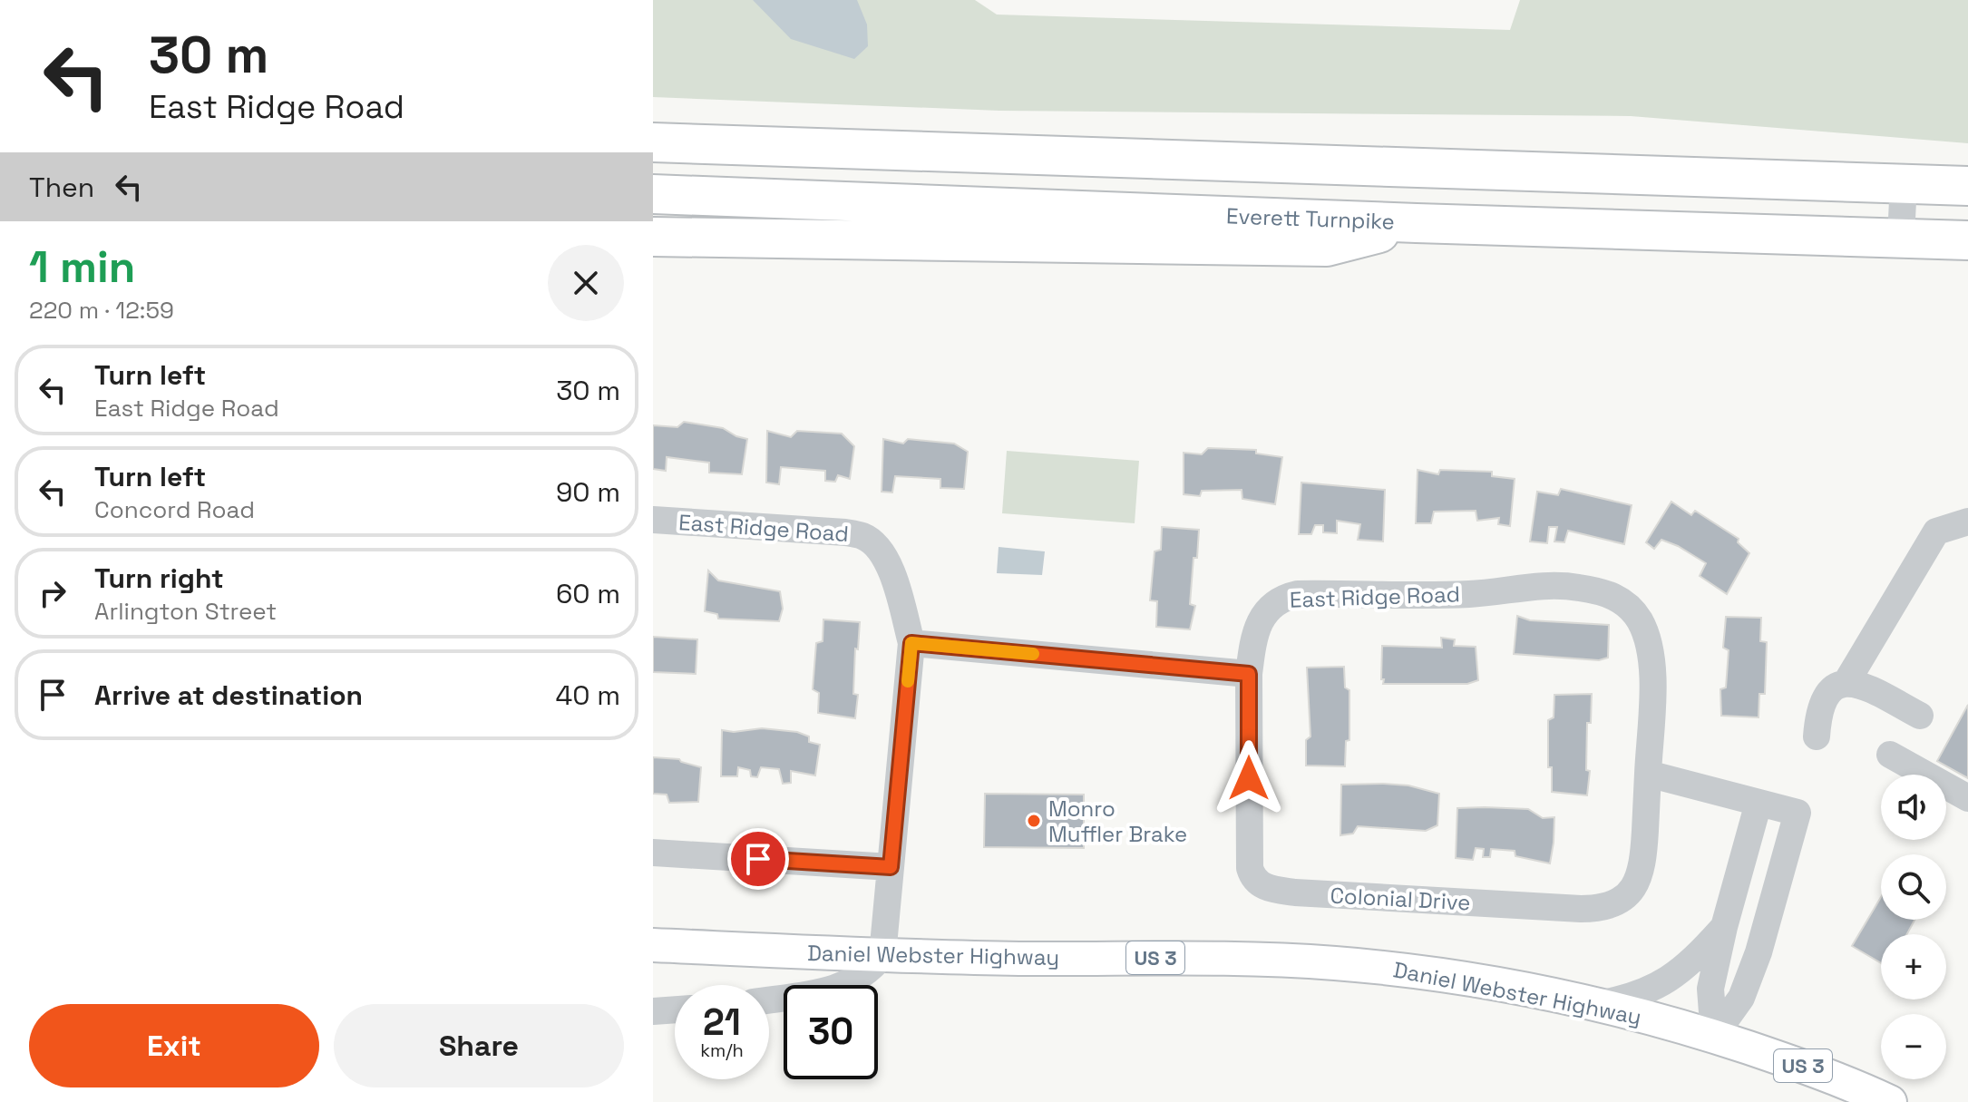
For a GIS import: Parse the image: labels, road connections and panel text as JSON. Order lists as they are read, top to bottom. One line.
{"streets":{"highway":["Everett Turnpike"],"main road":["Daniel Webster Highway","US 3"],"street":["East Ridge Road","Colonial Drive"]},"crossings":[["East Ridge Road","Colonial Drive"]],"places":["Monro Muffler Brake"],"page":{"turn":["30 m","East Ridge Road"],"then":"Then","heading":["1 min","220 m · 12:59"],"list":[{"name":"Turn left","note":"East Ridge Road","value":"30 m"},{"name":"Turn left","note":"Concord Road","value":"90 m"},{"name":"Turn right","note":"Arlington Street","value":"60 m"},{"name":"Arrive at destination","value":"40 m"}],"map_buttons":["+","−"],"speed":"21 km/h","limit":"30","buttons":["Exit","Share"]}}
